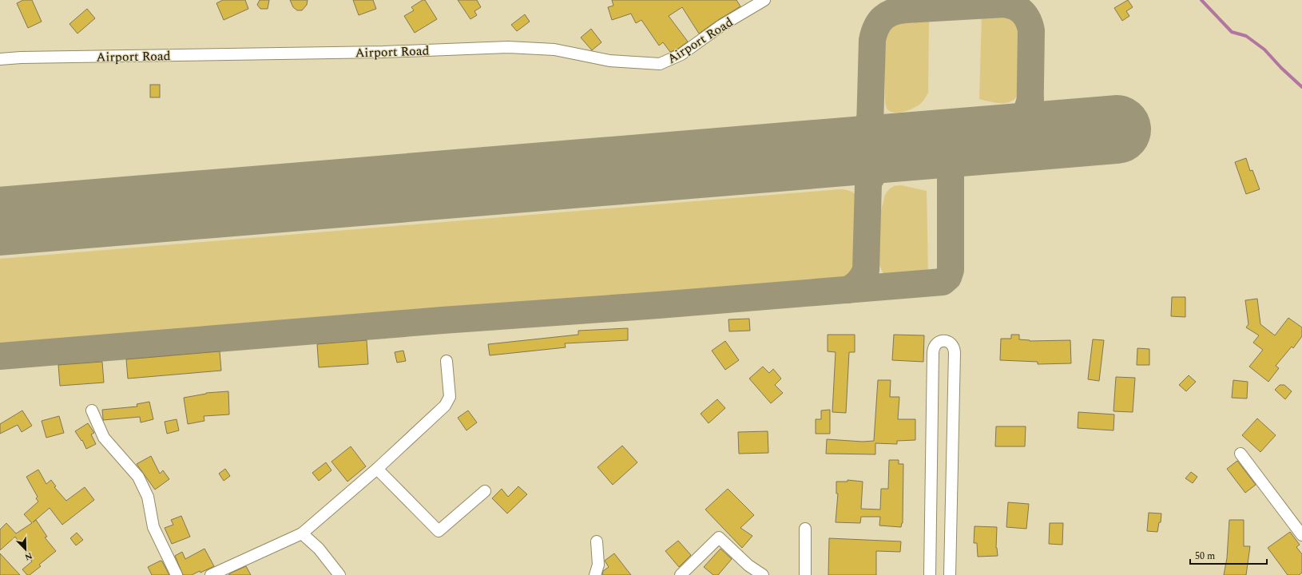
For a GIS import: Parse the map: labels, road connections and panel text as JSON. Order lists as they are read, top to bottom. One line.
{"streets":{"street":["Airport Road"]},"scale_bar":"50 m","north":"bottom right"}
